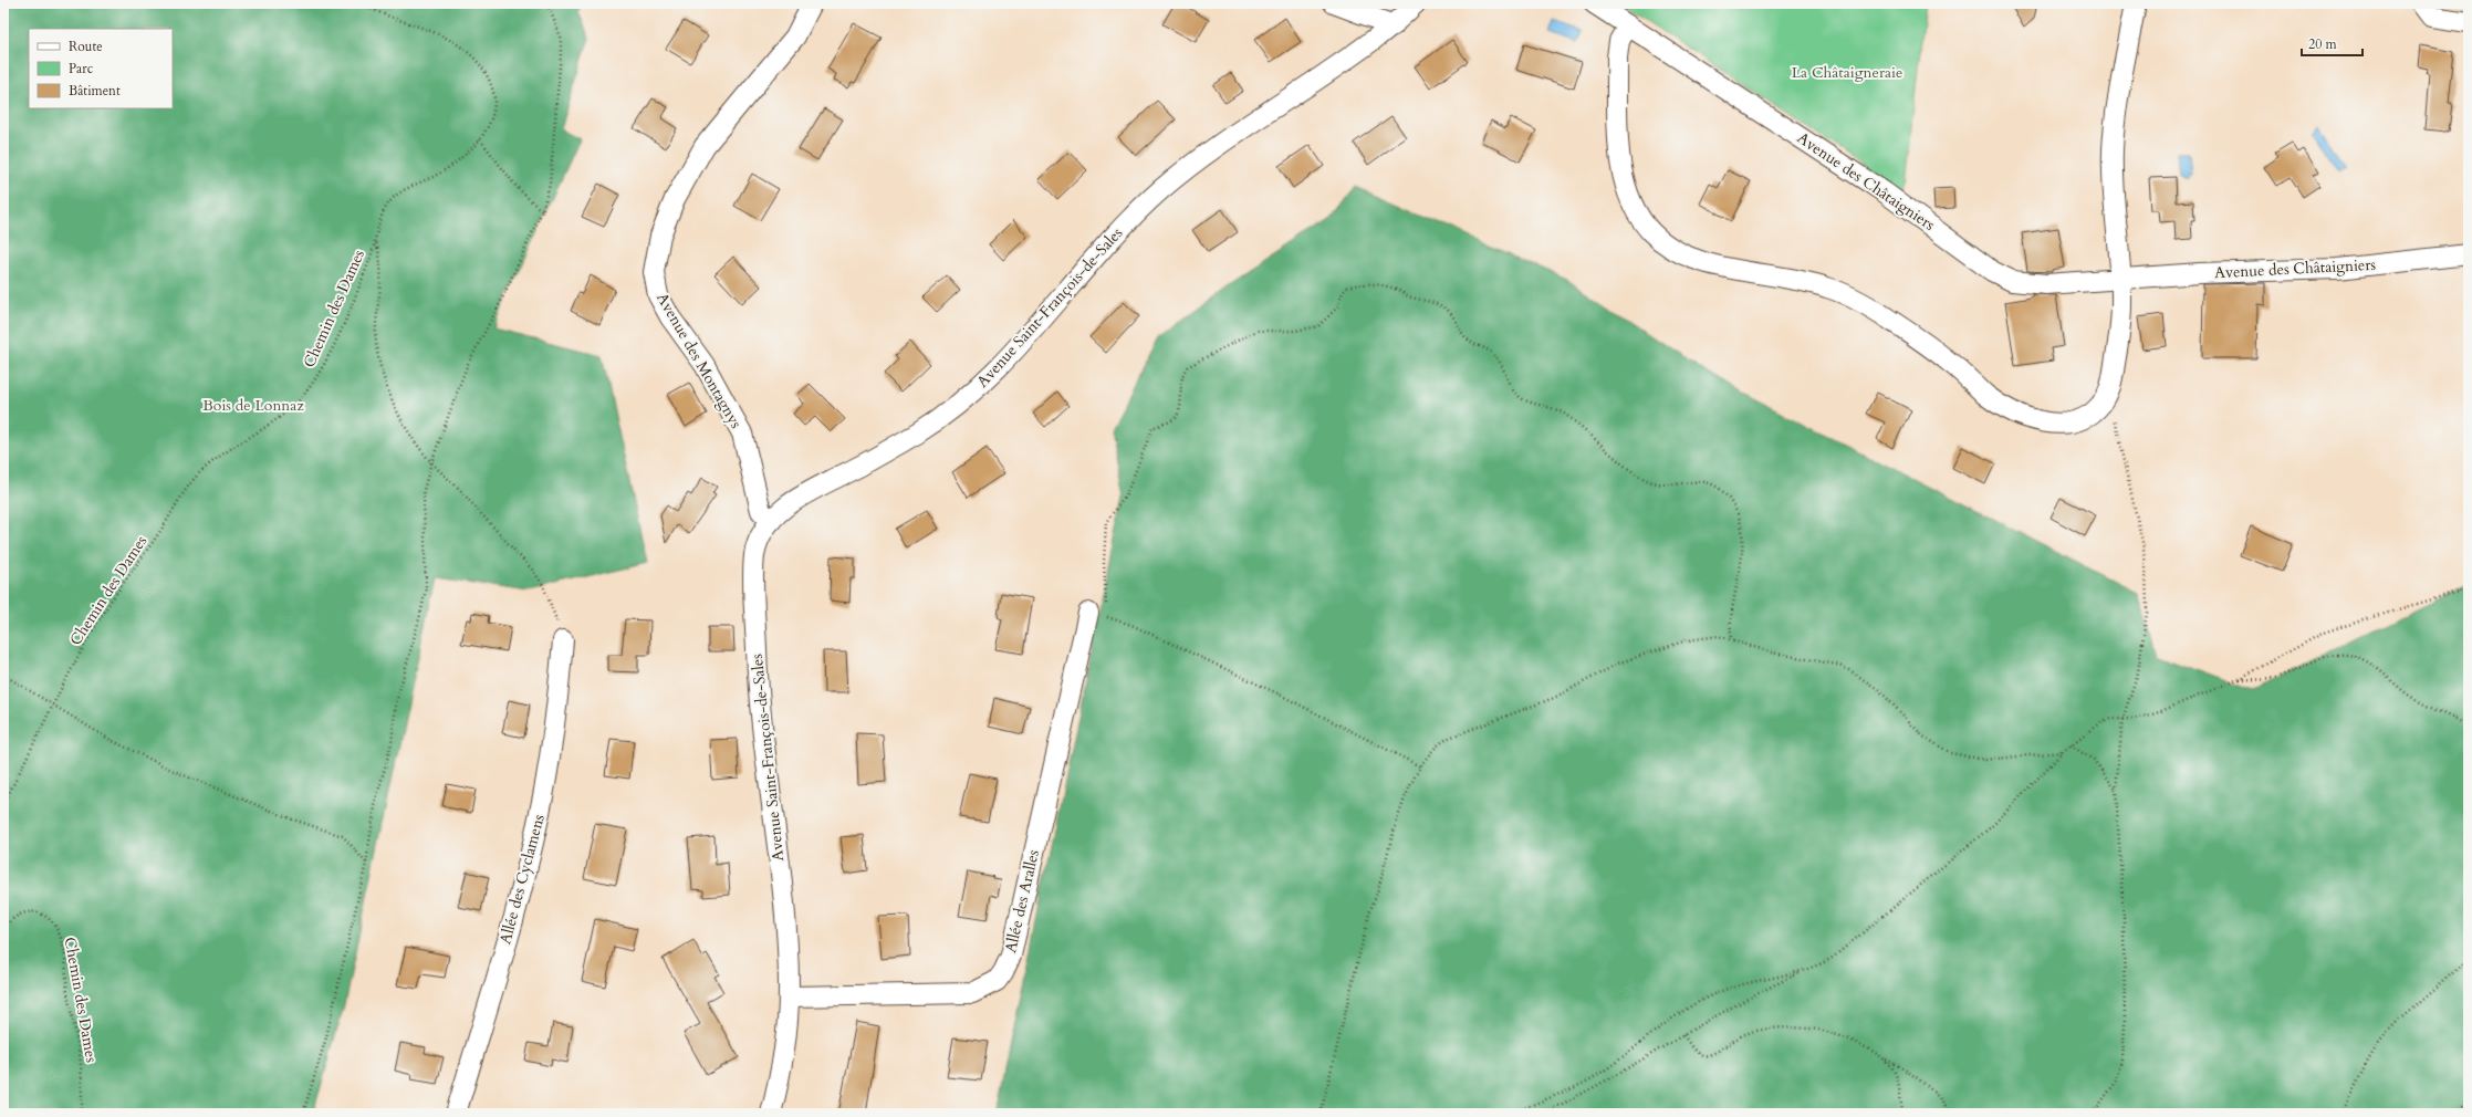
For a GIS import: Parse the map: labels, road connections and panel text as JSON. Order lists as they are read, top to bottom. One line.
{"streets":{"street":["Avenue des Châtaigniers","Avenue Saint-François-de-Sales","Avenue des Montagnys","Allée des Cyclamens","Allée des Aralles"],"path":["Chemin des Dames"]},"crossings":[["Avenue Saint-François-de-Sales","Avenue des Montagnys"],["Avenue Saint-François-de-Sales","Allée des Aralles"]],"parks":["La Châtaigneraie","Bois de Lonnaz"],"legend":["Route","Parc","Bâtiment"],"scale_bar":"20 m"}
